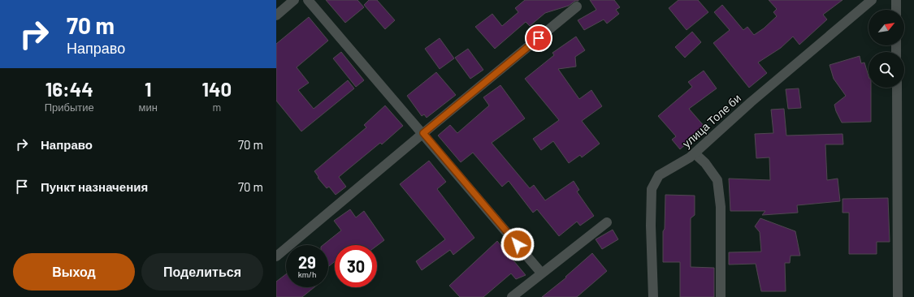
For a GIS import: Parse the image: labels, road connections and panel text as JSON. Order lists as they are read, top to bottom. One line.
{"streets":{"street":["улица Толе би"]},"north":"top right","page":{"turn":["70 m","Направо"],"eta":["16:44","Прибытие","1","мин","140","m"],"list":[{"name":"Направо","value":"70 m"},{"name":"Пункт назначения","value":"70 m"}],"speed":"29 km/h","limit":"30","buttons":["Выход","Поделиться"]}}
